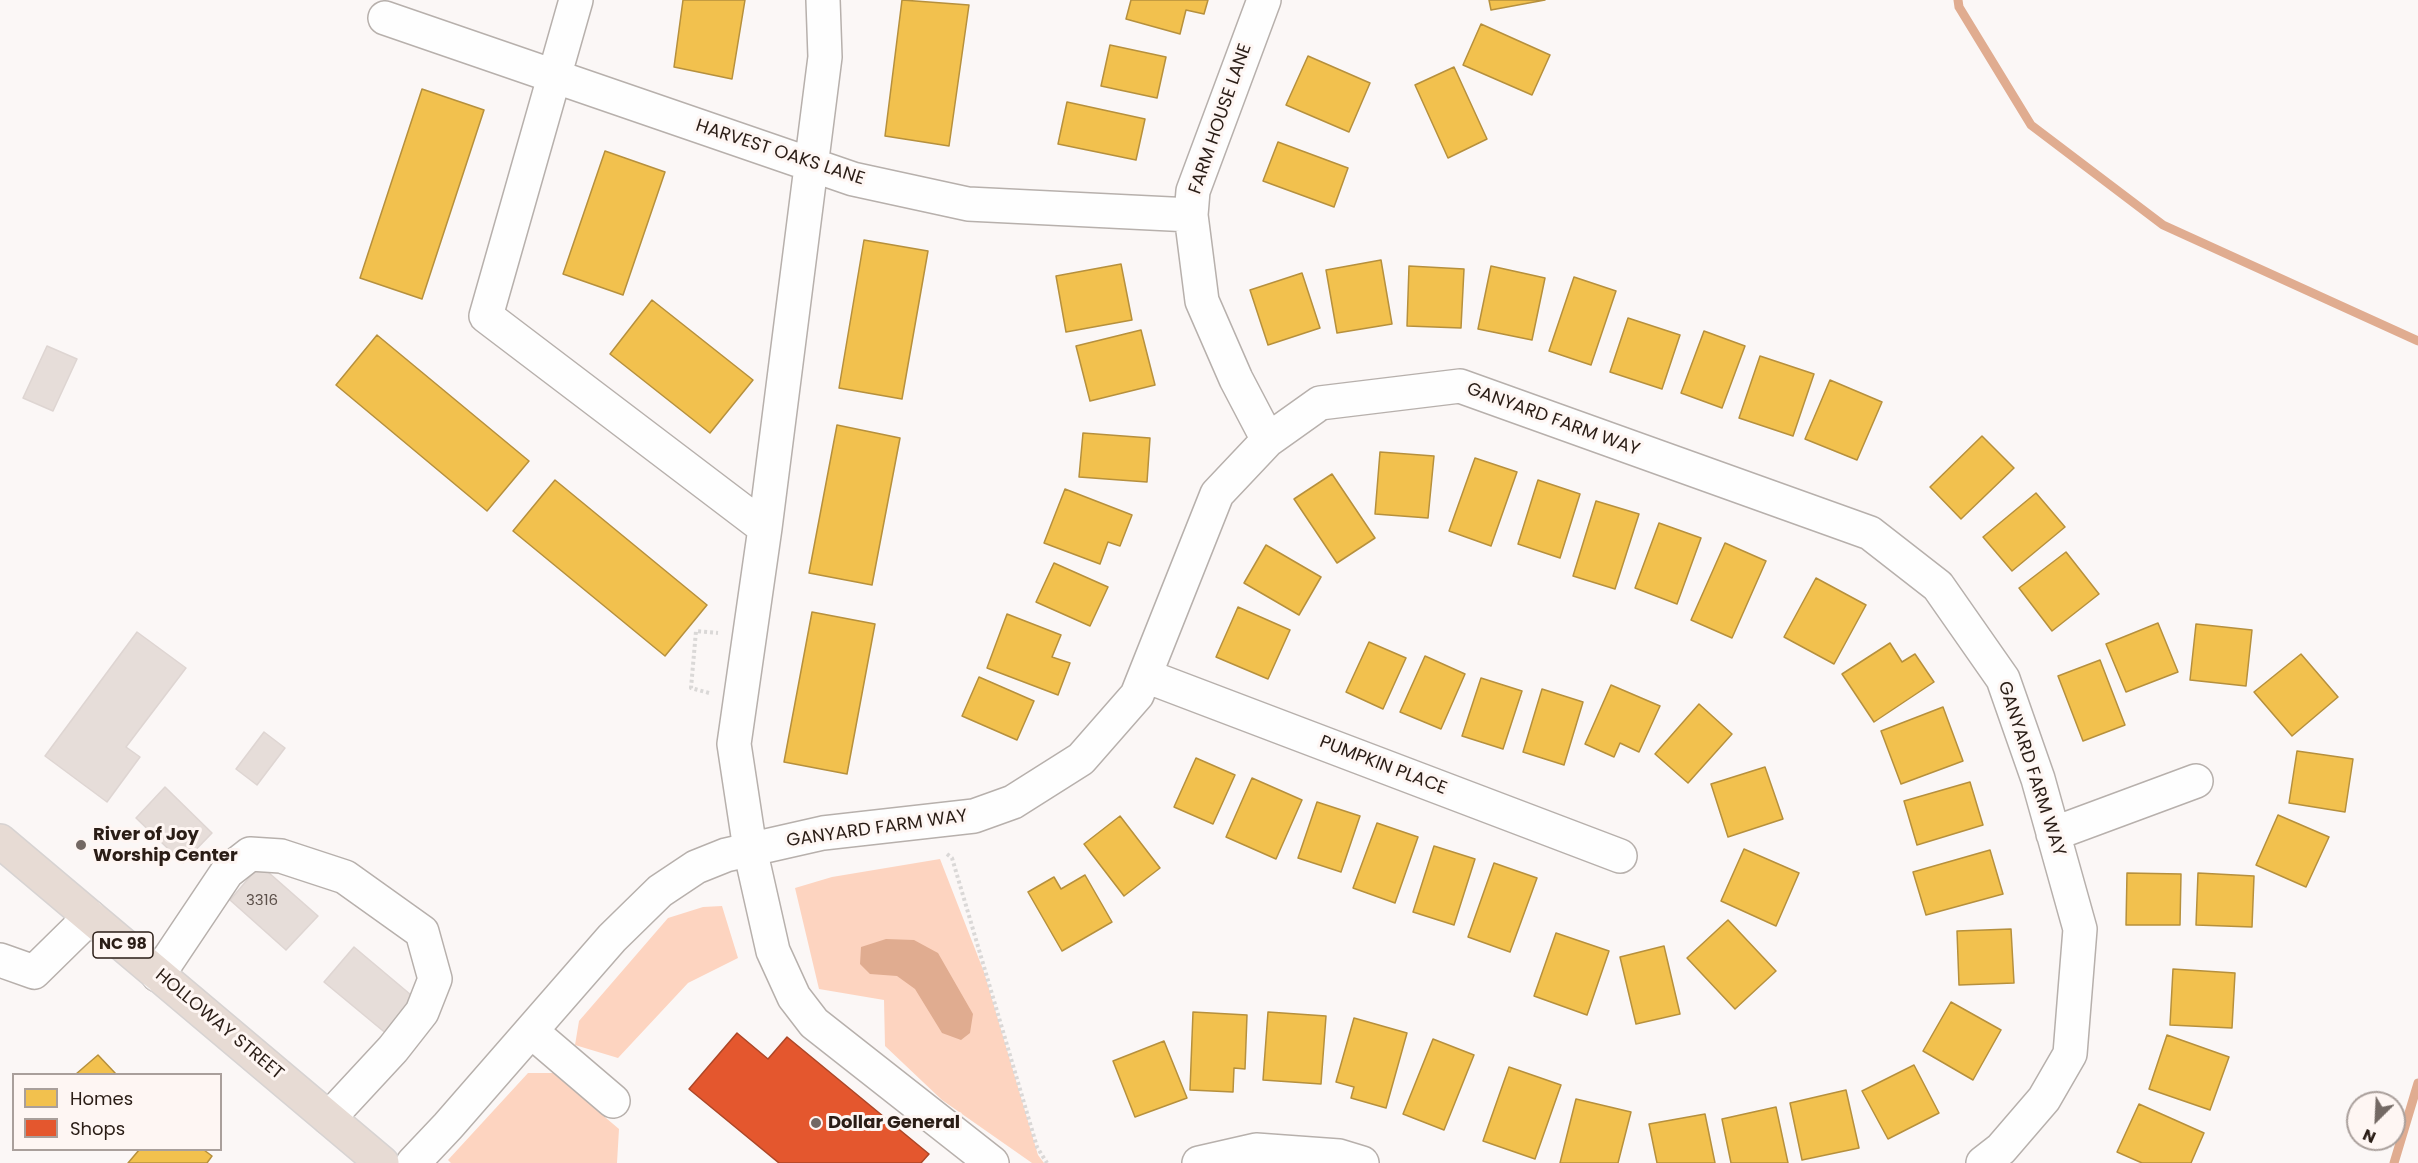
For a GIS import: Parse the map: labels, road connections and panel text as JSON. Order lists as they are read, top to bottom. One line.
{"streets":{"highway":["NC 98","HOLLOWAY STREET"],"street":["FARM HOUSE LANE","HARVEST OAKS LANE","GANYARD FARM WAY","PUMPKIN PLACE"]},"crossings":[["FARM HOUSE LANE","HARVEST OAKS LANE"],["FARM HOUSE LANE","GANYARD FARM WAY"],["GANYARD FARM WAY","PUMPKIN PLACE"]],"places":["River of Joy Worship Center","Dollar General"],"house_numbers":["3316"],"legend":["Homes","Shops"],"north":"bottom left"}
